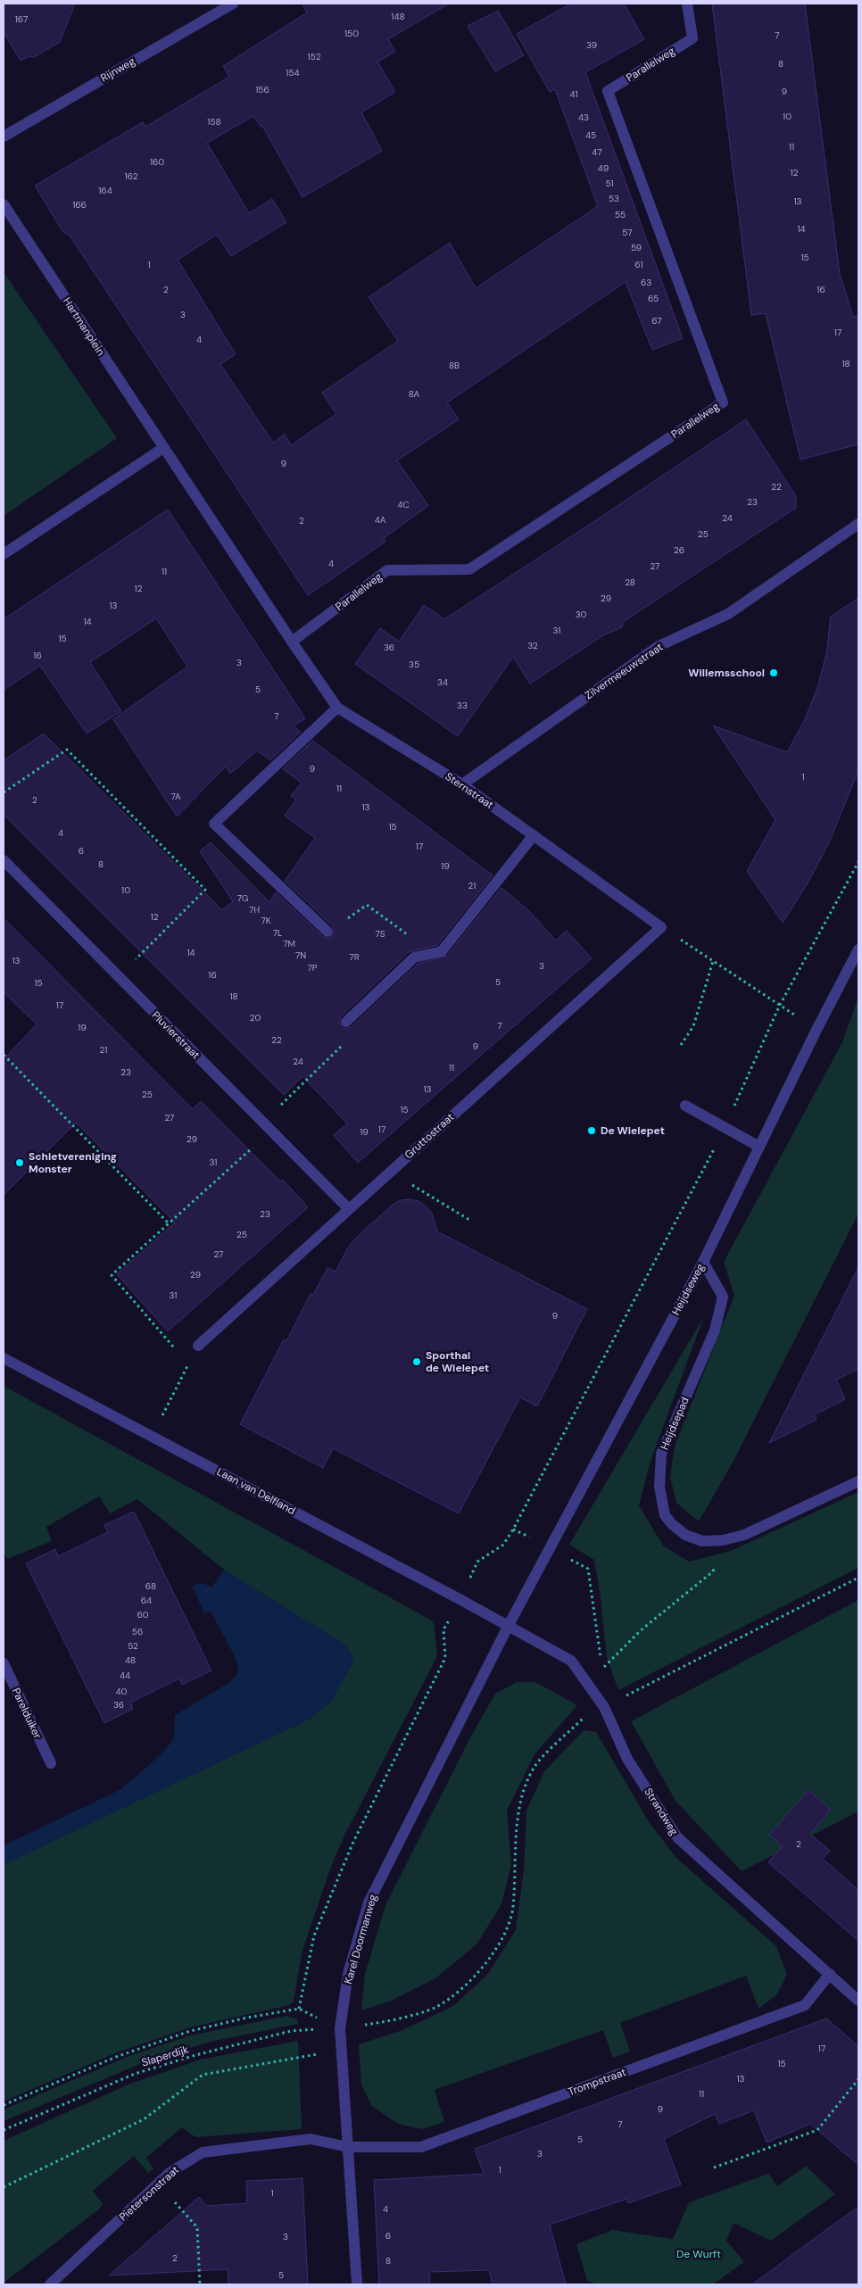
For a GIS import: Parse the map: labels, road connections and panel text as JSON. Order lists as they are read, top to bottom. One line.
{"streets":{"street":["Parallelweg","Rijnweg","Hartmanplein","Zilvermeeuwstraat","Sternstraat","Pluvierstraat","Gruttostraat","Heijdseweg","Heijdsepad","Laan van Delfland","Parelduiker","Strandweg","Karel Doormanweg","Trompstraat","Pietersonstraat"],"path":["Slaperdijk"]},"crossings":[["Parallelweg","Hartmanplein"],["Parallelweg","Sternstraat"],["Hartmanplein","Sternstraat"],["Zilvermeeuwstraat","Sternstraat"],["Sternstraat","Gruttostraat"],["Pluvierstraat","Gruttostraat"],["Heijdseweg","Heijdsepad"],["Heijdseweg","Laan van Delfland"],["Heijdseweg","Strandweg"],["Heijdseweg","Karel Doormanweg"],["Laan van Delfland","Strandweg"],["Laan van Delfland","Karel Doormanweg"],["Strandweg","Karel Doormanweg"],["Strandweg","Slaperdijk"],["Strandweg","Trompstraat"],["Karel Doormanweg","Slaperdijk"],["Karel Doormanweg","Trompstraat"],["Karel Doormanweg","Pietersonstraat"],["Trompstraat","Pietersonstraat"]],"parks":["De Wurft"],"places":["Willemsschool","De Wielepet","Schietvereniging Monster","Sporthal de Wielepet"],"house_numbers":["148","167","150","7","39","152","8","154","156","9","41","10","43","158","45","11","47","160","49","12","162","51","164","53","13","166","55","14","57","59","15","1","61","63","2","16","65","3","67","17","4","18","8B","8A","9","22","23","4C","24","4A","2","25","26","4","27","11","28","12","29","13","30","14","31","15","32","36","16","3","35","34","5","33","7","9","1","11","7A","2","13","15","4","17","6","8","19","21","10","7G","7H","12","7K","7L","7S","7M","14","7N","7R","13","3","7P","16","5","15","18","17","20","7","19","22","9","21","24","11","23","13","25","15","27","17","19","29","31","23","25","27","29","31","9","68","64","60","56","52","48","44","40","36","2","17","15","13","11","9","7","5","3","1","1","4","6","3","2","8","5"]}
